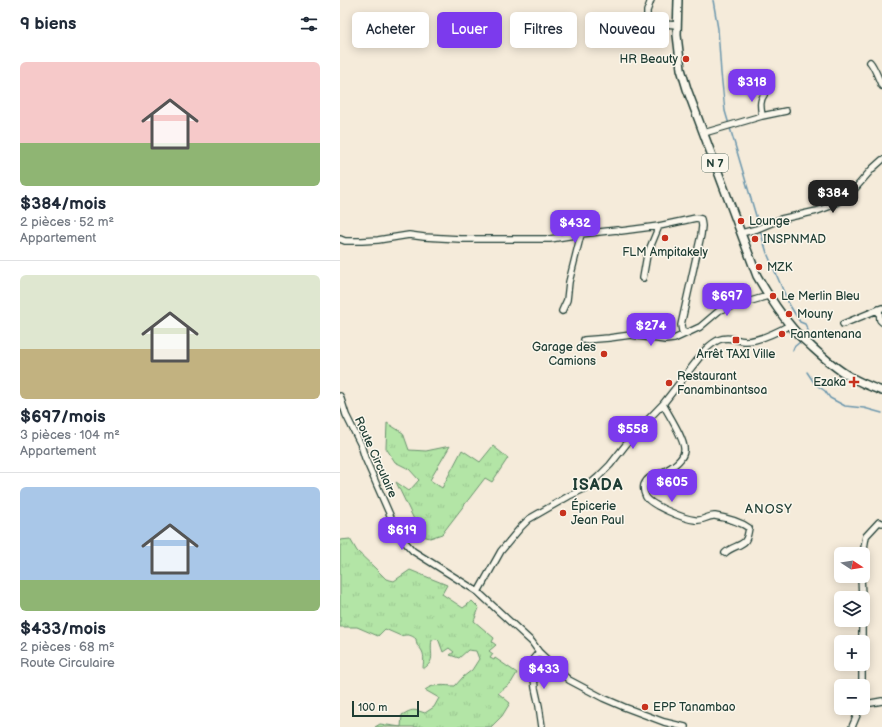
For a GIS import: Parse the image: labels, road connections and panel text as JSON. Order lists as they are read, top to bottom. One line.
{"streets":{"main road":["N 7"],"street":["Route Circulaire"]},"districts":["ISADA","ANOSY"],"places":{"other":["HR Beauty","Lounge","FLM Ampitakely","INSPNMAD","MZK","Le Merlin Bleu","Mouny","Fanantenana","Garage des Camions","Restaurant Fanambinantsoa","Épicerie Jean Paul","EPP Tanambao"],"transit":["Arrêt TAXI Ville"],"health":["Ezaka"]},"scale_bar":"100 m","north":"right","page":{"heading":"9 biens","chip":["Acheter","Louer","Filtres","Nouveau"],"list":[{"name":"$384/mois","note":"2 pièces · 52 m² · Appartement"},{"name":"$697/mois","note":"3 pièces · 104 m² · Appartement"},{"name":"$433/mois","note":"2 pièces · 68 m² · Route Circulaire"}],"price":["$318","$384","$432","$697","$274","$558","$605","$619","$433"],"map_buttons":["+","−"],"scale":"100 m"}}
